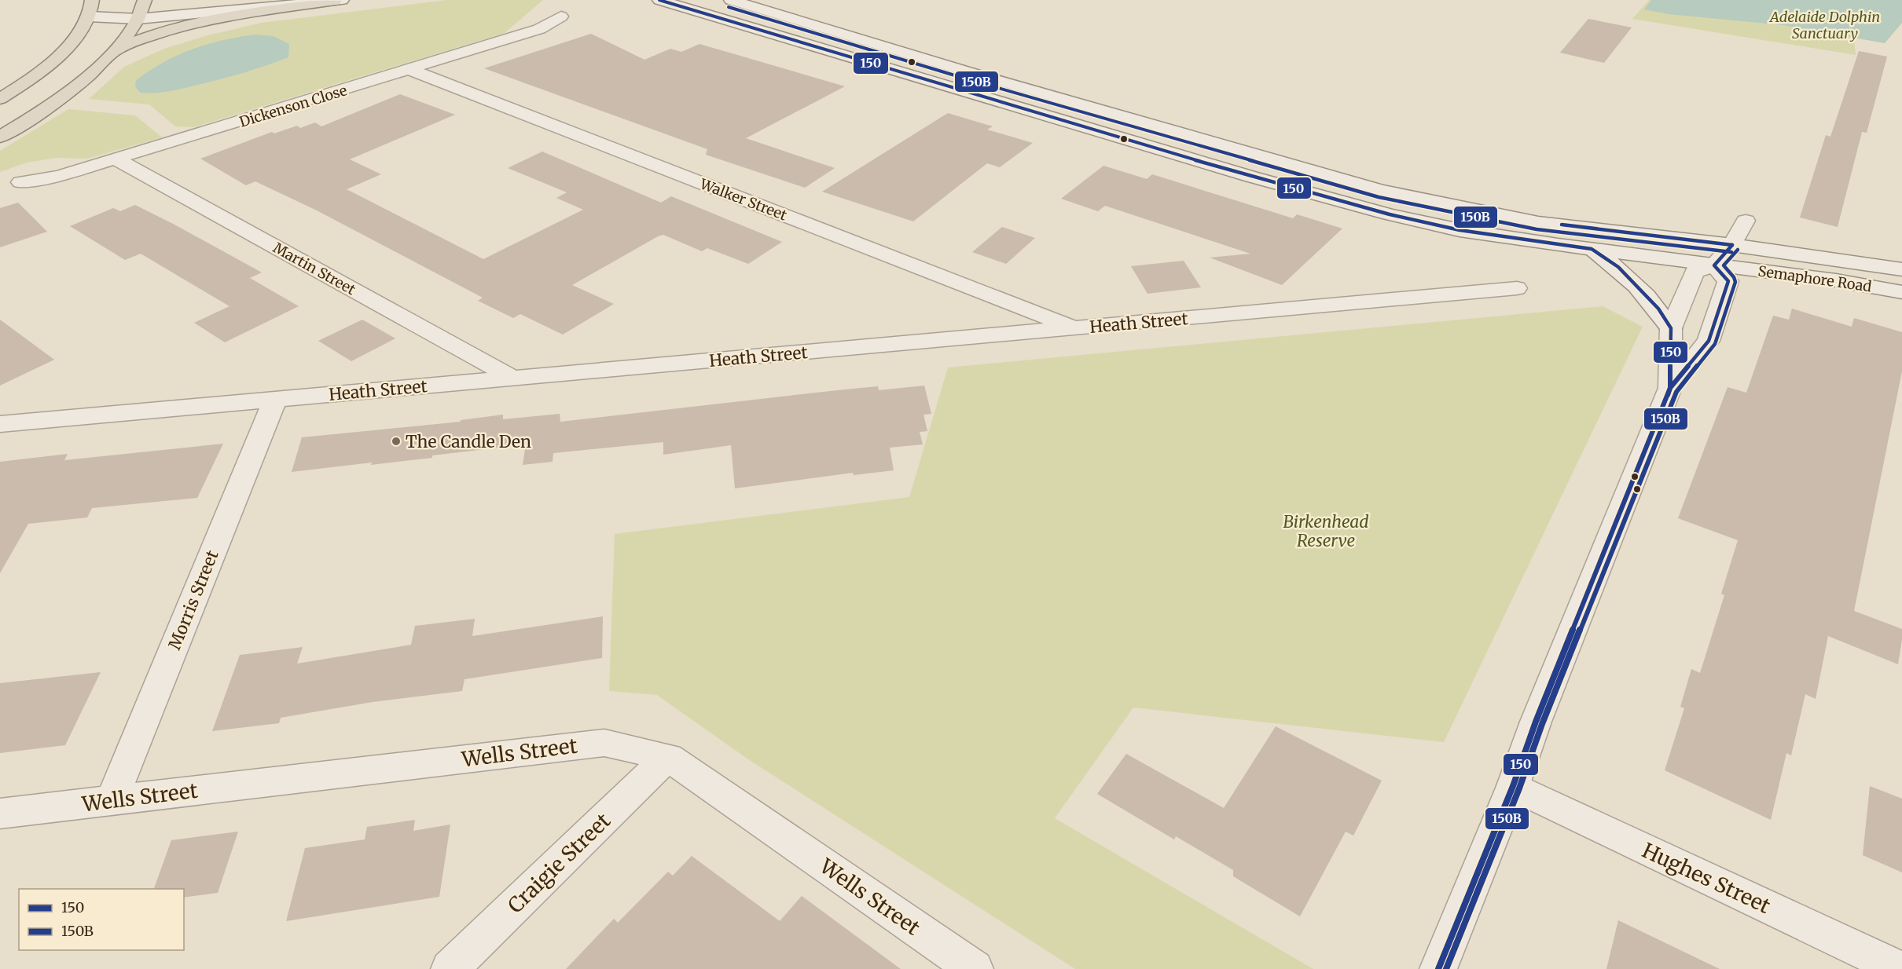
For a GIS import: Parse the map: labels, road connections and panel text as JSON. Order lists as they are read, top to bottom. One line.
{"streets":{"street":["Dickenson Close","Walker Street","Martin Street","Semaphore Road","Heath Street","Morris Street","Wells Street","Craigie Street","Hughes Street"]},"crossings":[["Dickenson Close","Walker Street"],["Dickenson Close","Martin Street"],["Walker Street","Heath Street"],["Martin Street","Heath Street"],["Heath Street","Morris Street"],["Morris Street","Wells Street"],["Wells Street","Craigie Street"]],"parks":["Adelaide Dolphin Sanctuary","Birkenhead Reserve"],"places":["The Candle Den"],"lines":["transit line 150","transit line 150B"],"legend":["150","150B"]}
